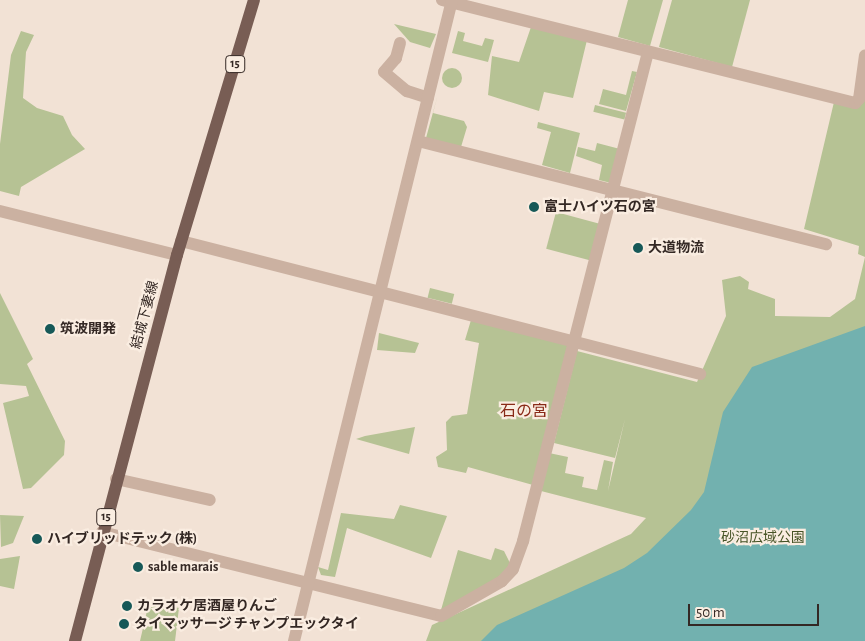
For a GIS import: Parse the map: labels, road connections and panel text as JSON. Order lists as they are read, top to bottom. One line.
{"streets":{"main road":["15","結城下妻線"]},"districts":["石の宮"],"parks":["砂沼広域公園"],"places":["富士ハイツ石の宮","大道物流","筑波開発","ハイブリッドテック (株)","sable marais","カラオケ居酒屋りんご","タイマッサージ チャンプエックタイ"],"scale_bar":"50 m"}
